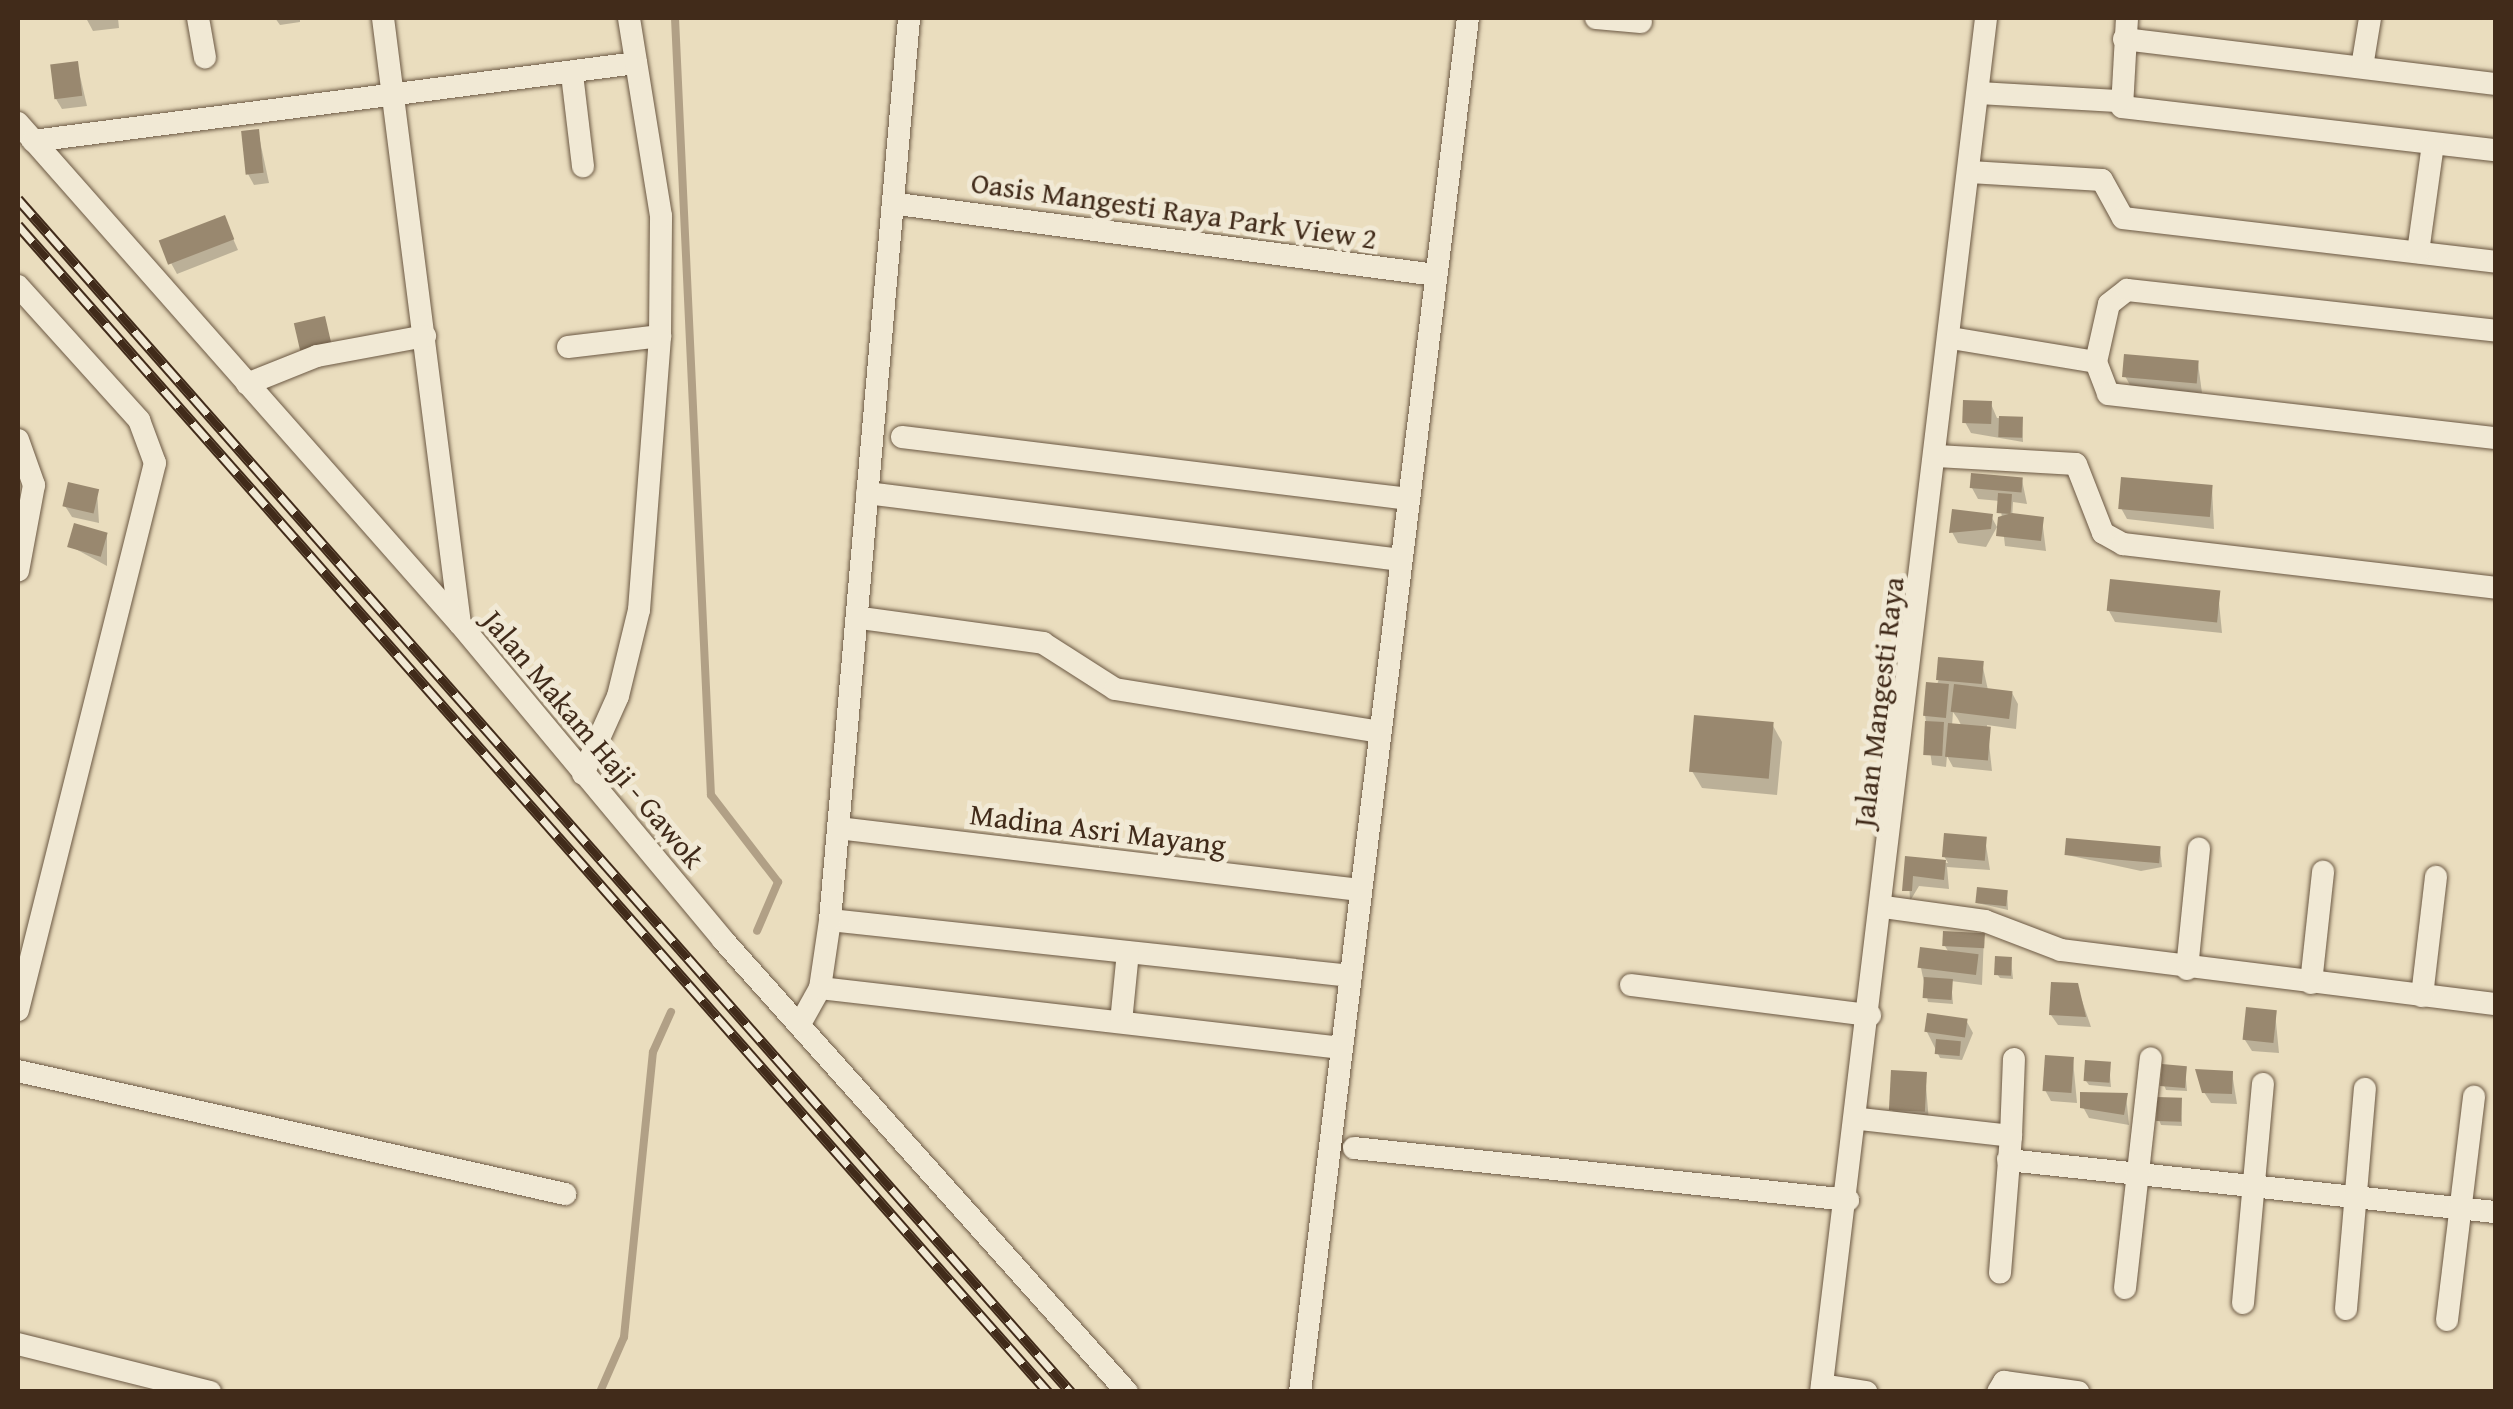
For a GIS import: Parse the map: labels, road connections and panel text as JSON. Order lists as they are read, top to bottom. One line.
{"streets":{"street":["Oasis Mangesti Raya Park View 2","Jalan Mangesti Raya","Jalan Makam Haji - Gawok","Madina Asri Mayang"]}}
